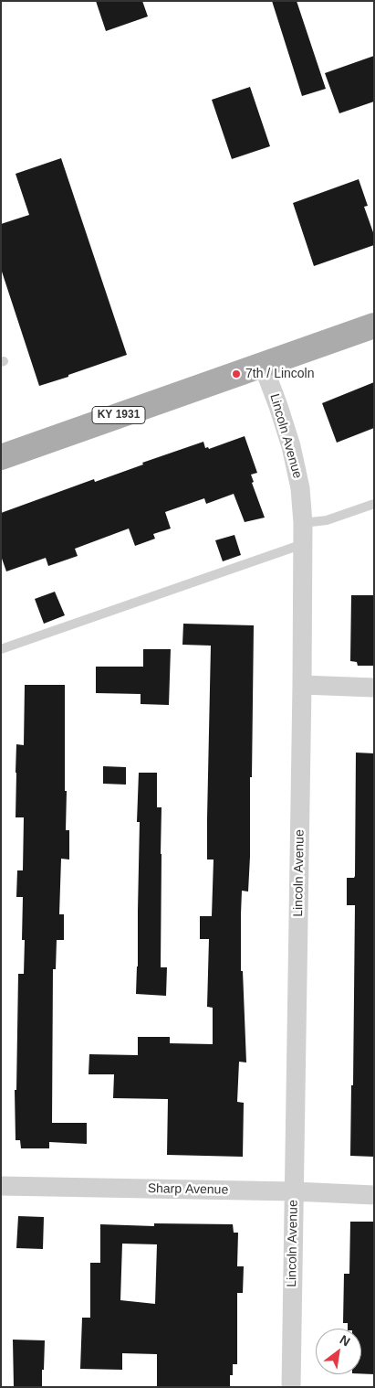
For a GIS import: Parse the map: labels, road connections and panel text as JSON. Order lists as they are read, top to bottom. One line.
{"streets":{"main road":["KY 1931"],"street":["Lincoln Avenue","Sharp Avenue"]},"crossings":[["KY 1931","Lincoln Avenue"],["Lincoln Avenue","Sharp Avenue"]],"places":["7th / Lincoln"],"north":"top right"}
